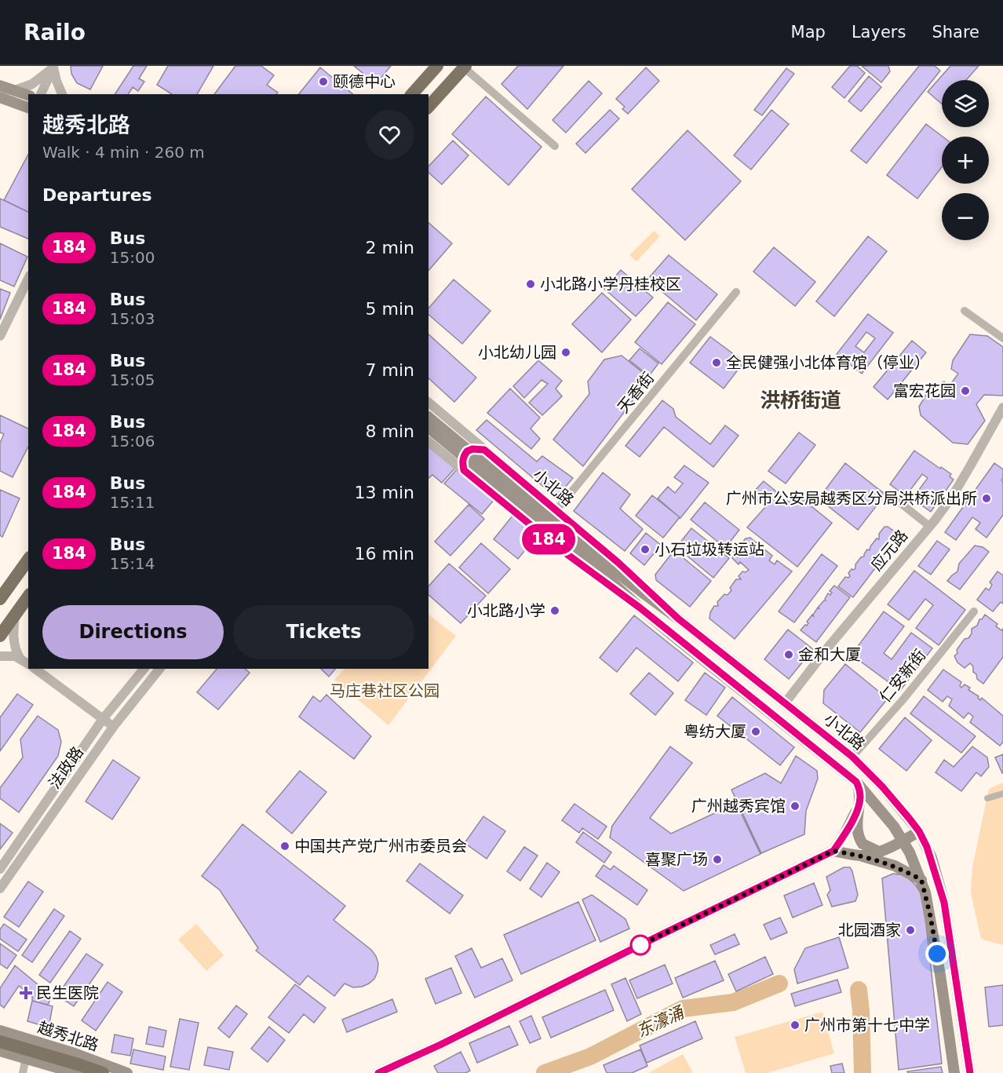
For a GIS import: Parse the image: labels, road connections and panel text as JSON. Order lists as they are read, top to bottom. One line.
{"streets":{"main road":["小北路","越秀北路"],"street":["天香街","应元路","仁安新街","法政路"]},"crossings":[["天香街","小北路"],["小北路","应元路"],["小北路","仁安新街"]],"districts":["洪桥街道"],"water":["东濠涌"],"parks":["马庄巷社区公园"],"places":{"other":["颐德中心","小北路小学丹桂校区","小北幼儿园","全民健强小北体育馆（停业）","富宏花园","广州市公安局越秀区分局洪桥派出所","小石垃圾转运站","小北路小学","金和大厦","粤纺大厦","广州越秀宾馆","中国共产党广州市委员会","喜聚广场","北园酒家","广州市第十七中学"],"health":["民生医院"]},"lines":["bus line 184"],"page":{"header":"Railo","nav":["Map","Layers","Share"],"on_map":"184","map_buttons":["+","−"],"heading":[["越秀北路","Walk · 4 min · 260 m"],"Departures"],"list":[{"mark":"184","name":"Bus","note":"15:00","value":"2 min"},{"mark":"184","name":"Bus","note":"15:03","value":"5 min"},{"mark":"184","name":"Bus","note":"15:05","value":"7 min"},{"mark":"184","name":"Bus","note":"15:06","value":"8 min"},{"mark":"184","name":"Bus","note":"15:11","value":"13 min"},{"mark":"184","name":"Bus","note":"15:14","value":"16 min"}],"buttons":["Directions","Tickets"]}}
